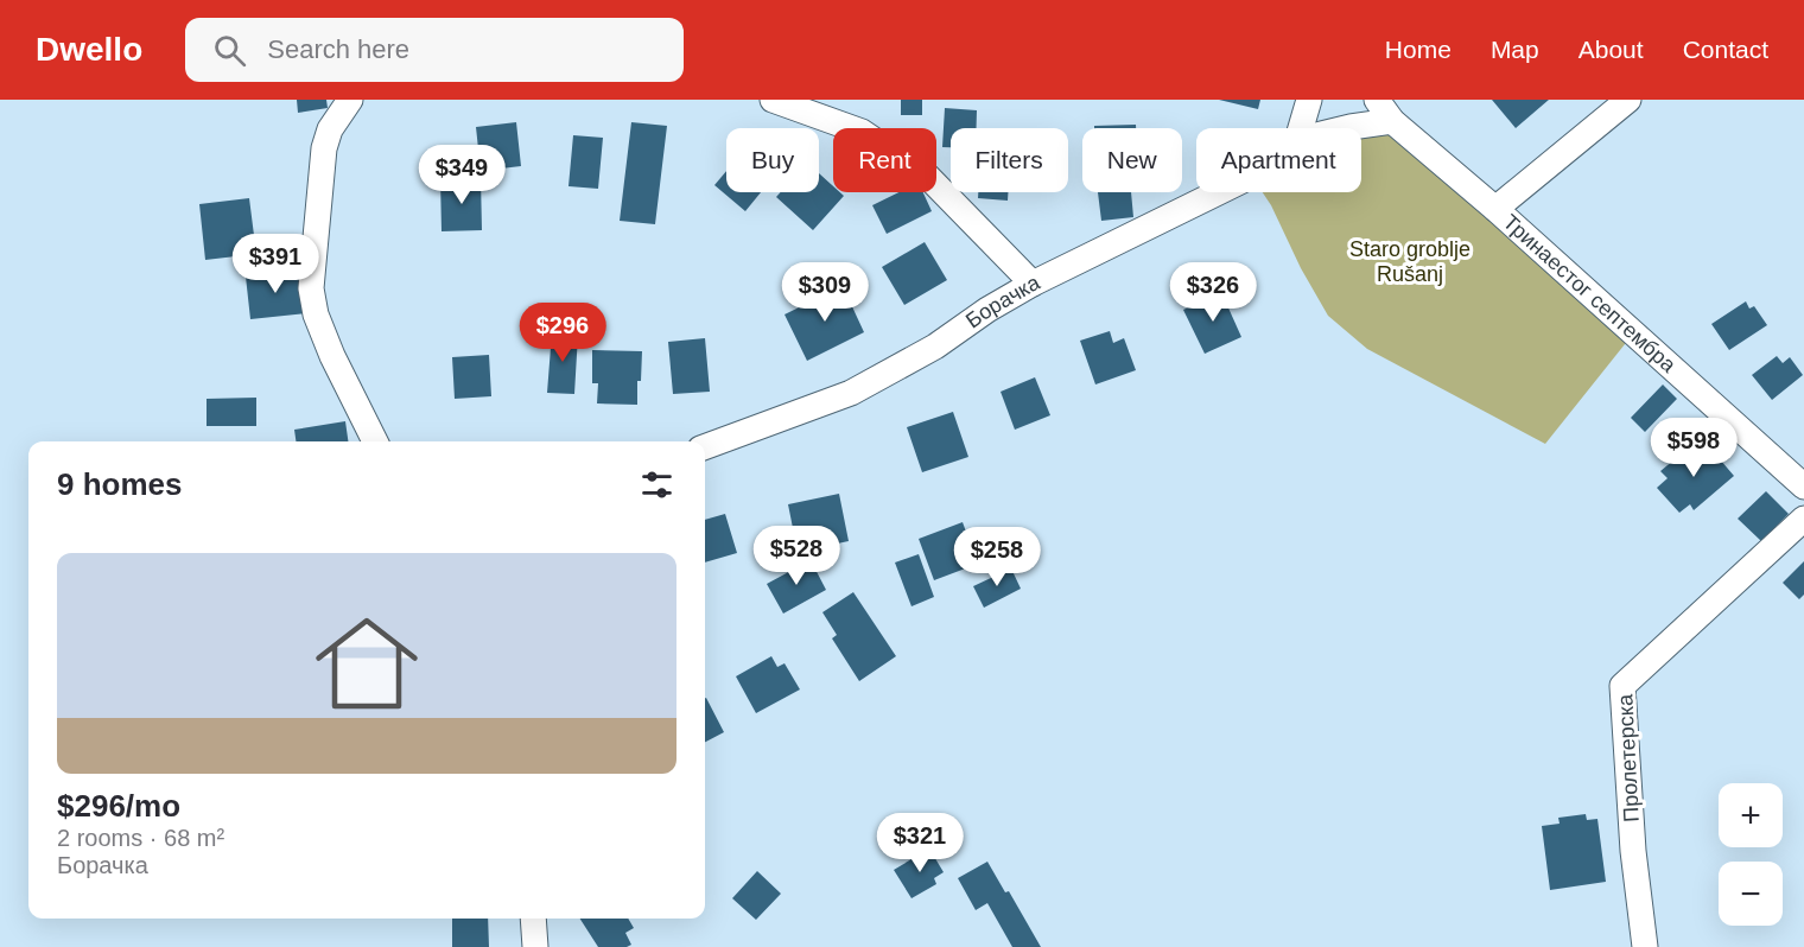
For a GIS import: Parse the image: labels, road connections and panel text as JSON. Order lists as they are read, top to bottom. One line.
{"streets":{"street":["Тринаестог септембра","Борачка","Пролетерска"]},"crossings":[["Тринаестог септембра","Борачка"]],"parks":["Staro groblje Rušanj"],"page":{"header":"Dwello","search":"Search here","nav":["Home","Map","About","Contact"],"chip":["Buy","Rent","Filters","New","Apartment"],"price":["$349","$391","$309","$326","$296","$598","$528","$258","$321"],"heading":"9 homes","list":[{"name":"$296/mo","note":"2 rooms · 68 m² · Борачка"}],"map_buttons":["+","−"]}}
